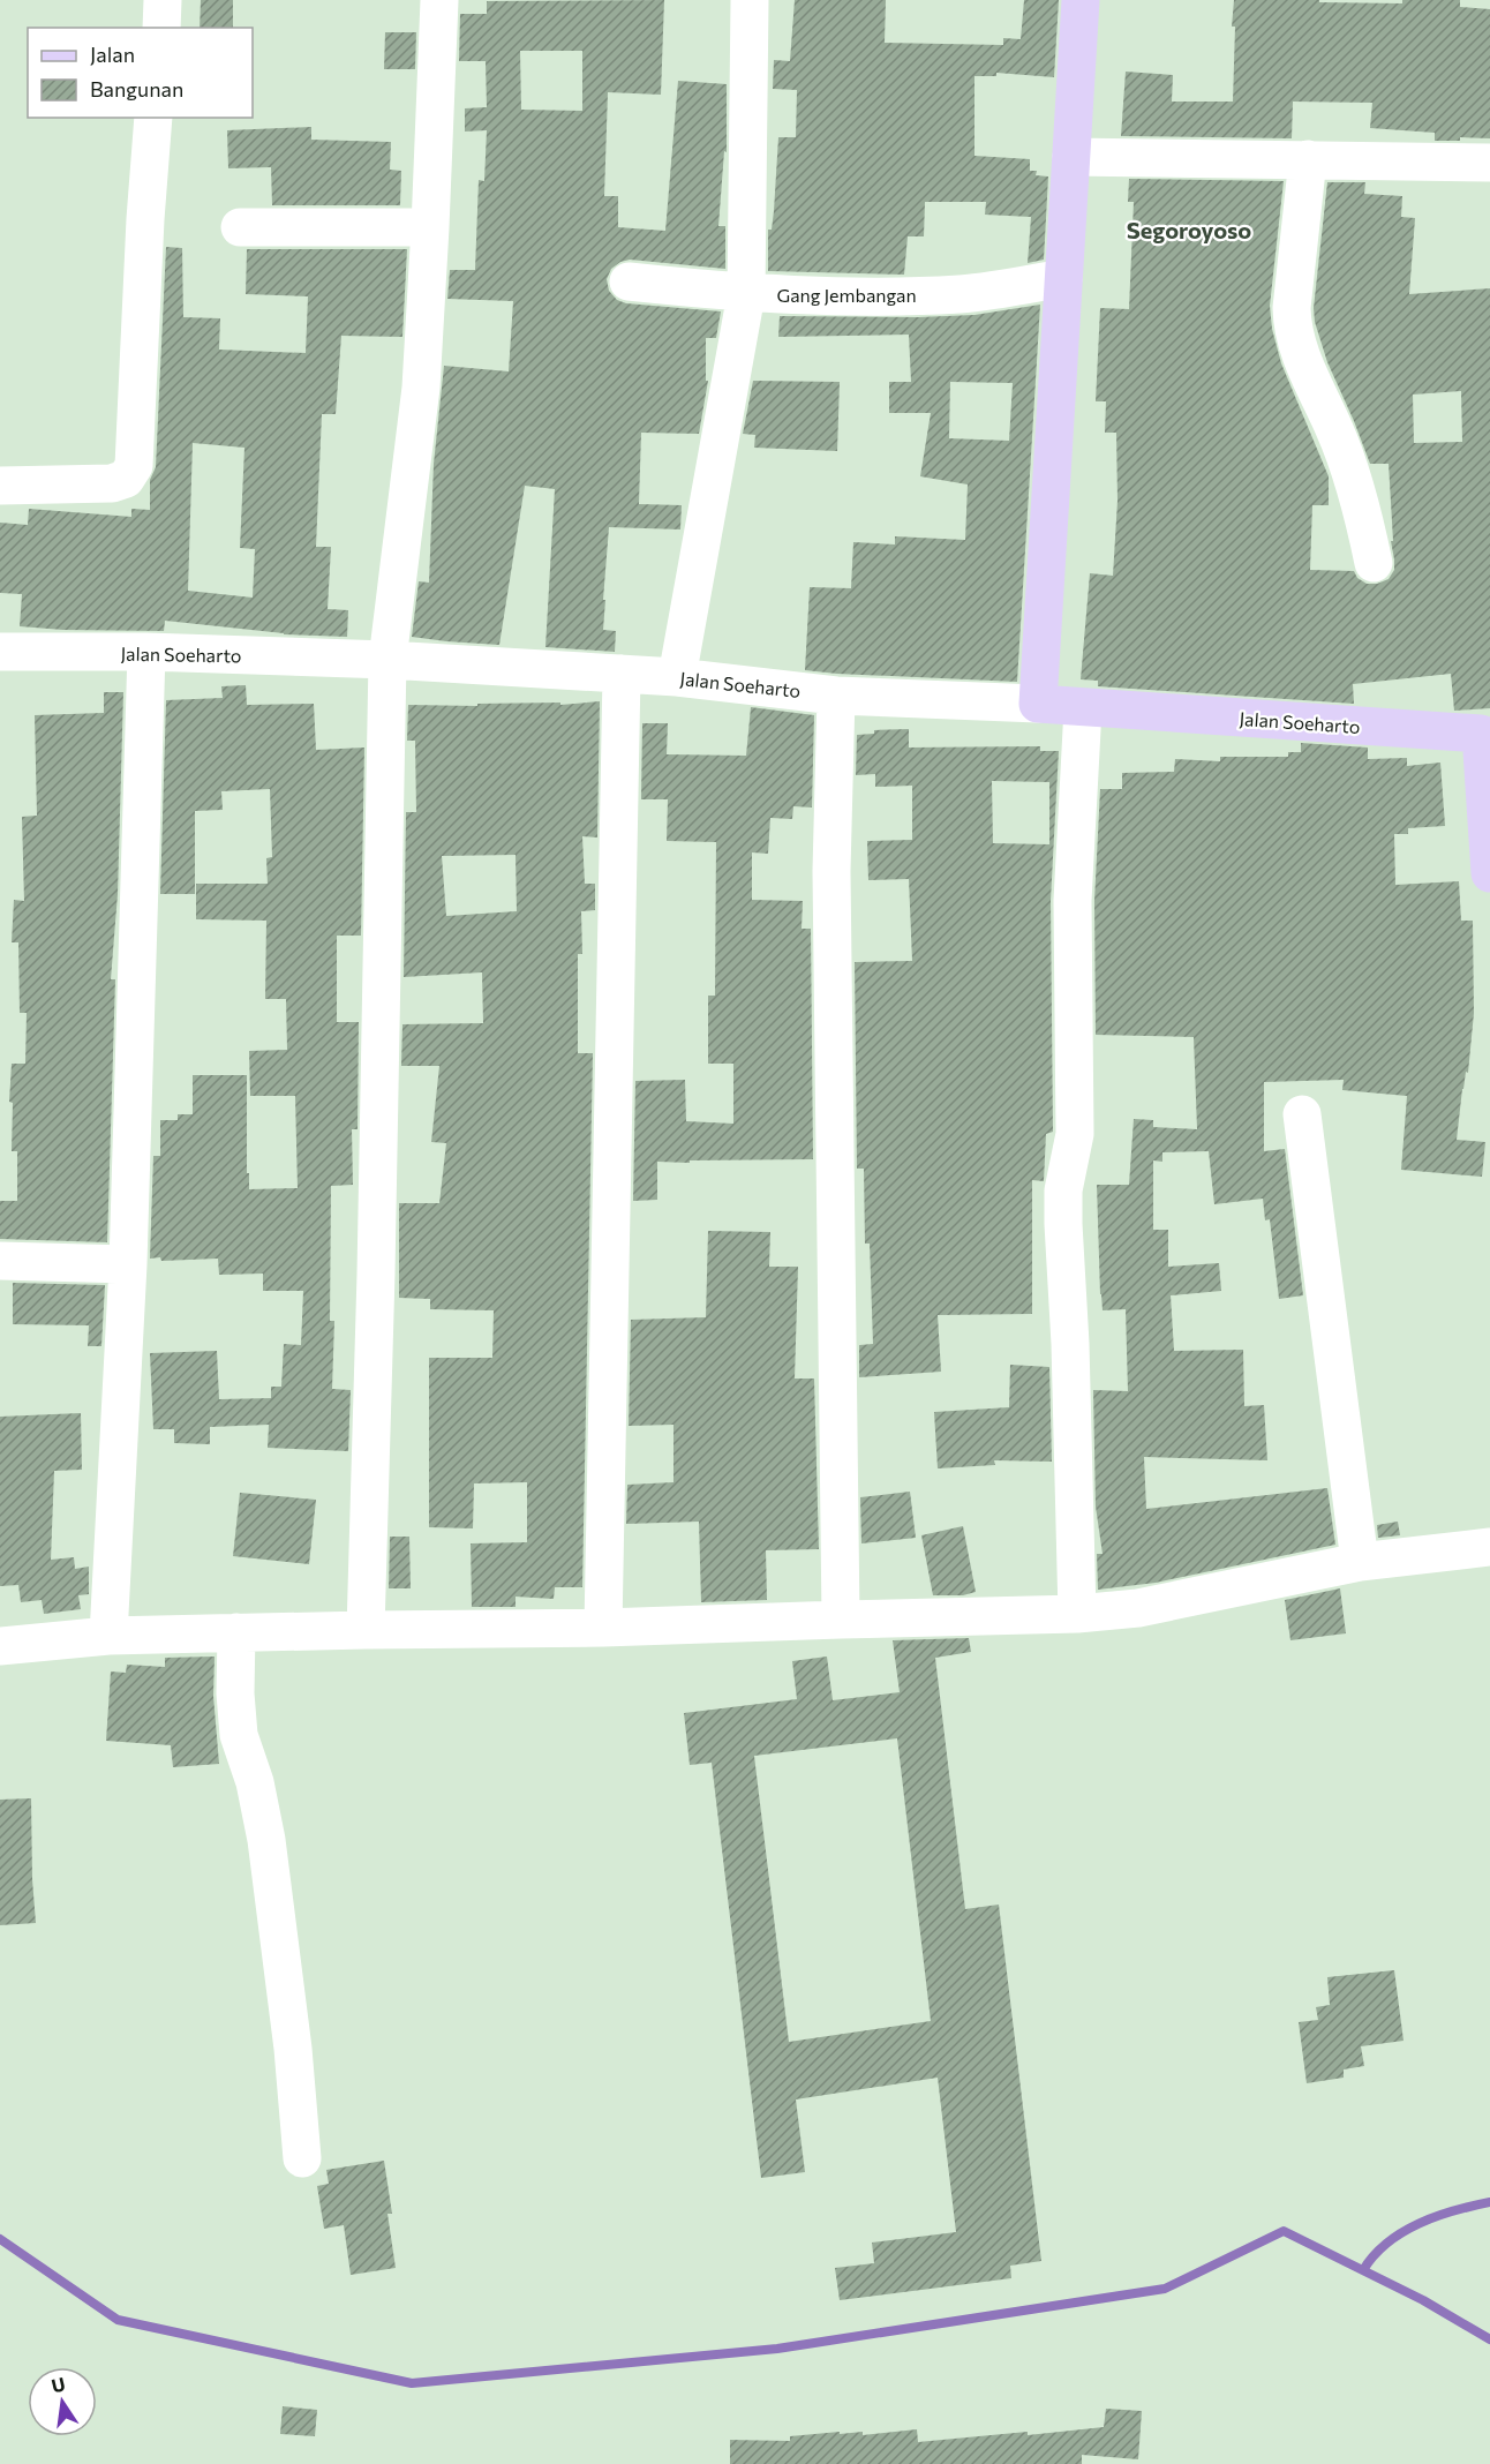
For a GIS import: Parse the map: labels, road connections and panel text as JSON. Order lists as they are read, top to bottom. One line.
{"streets":{"main road":["Jalan Soeharto"],"street":["Gang Jembangan"]},"districts":["Segoroyoso"],"legend":["Jalan","Bangunan"],"north":"top"}
